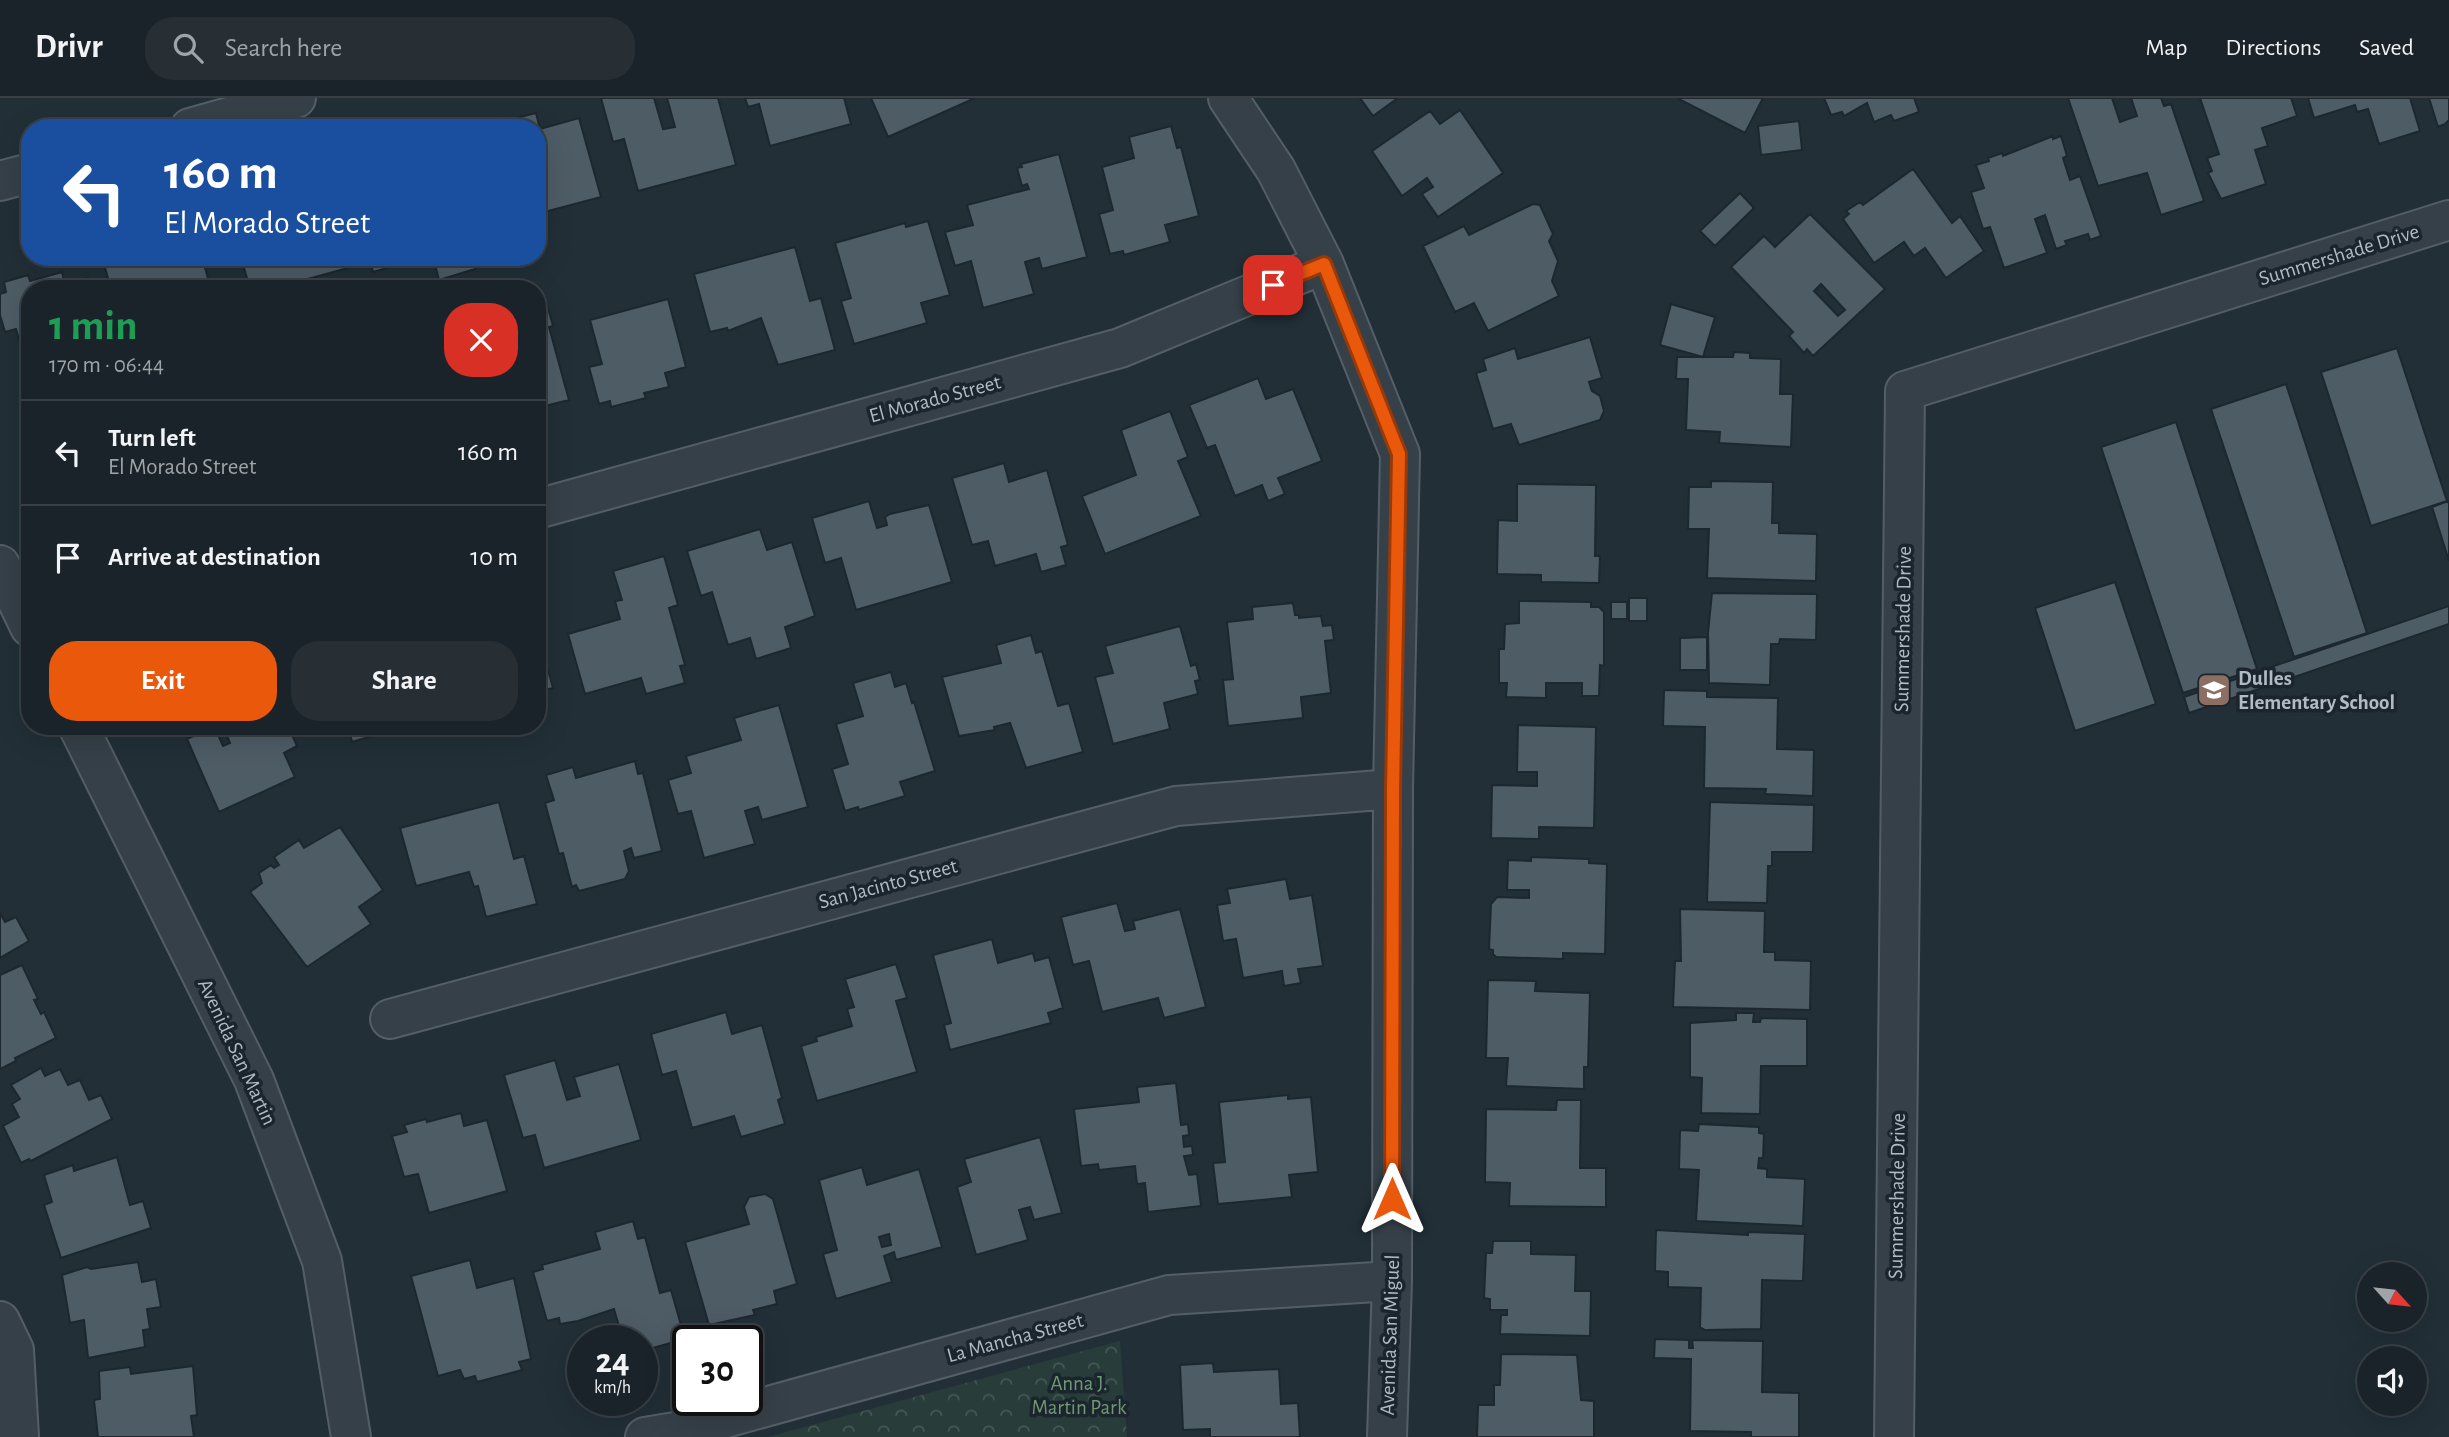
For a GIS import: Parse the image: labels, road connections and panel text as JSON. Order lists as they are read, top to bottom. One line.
{"streets":{"street":["Summershade Drive","El Morado Street","San Jacinto Street","Avenida San Martin","Avenida San Miguel","La Mancha Street"]},"crossings":[["El Morado Street","Avenida San Miguel"],["San Jacinto Street","Avenida San Miguel"],["Avenida San Miguel","La Mancha Street"]],"parks":["Anna J. Martin Park"],"places":{"school or university":["Dulles Elementary School"]},"north":"bottom right","page":{"header":"Drivr","search":"Search here","nav":["Map","Directions","Saved"],"turn":["160 m","El Morado Street"],"heading":["1 min","170 m · 06:44"],"list":[{"name":"Turn left","note":"El Morado Street","value":"160 m"},{"name":"Arrive at destination","value":"10 m"}],"buttons":["Exit","Share"],"speed":"24 km/h","limit":"30"}}
